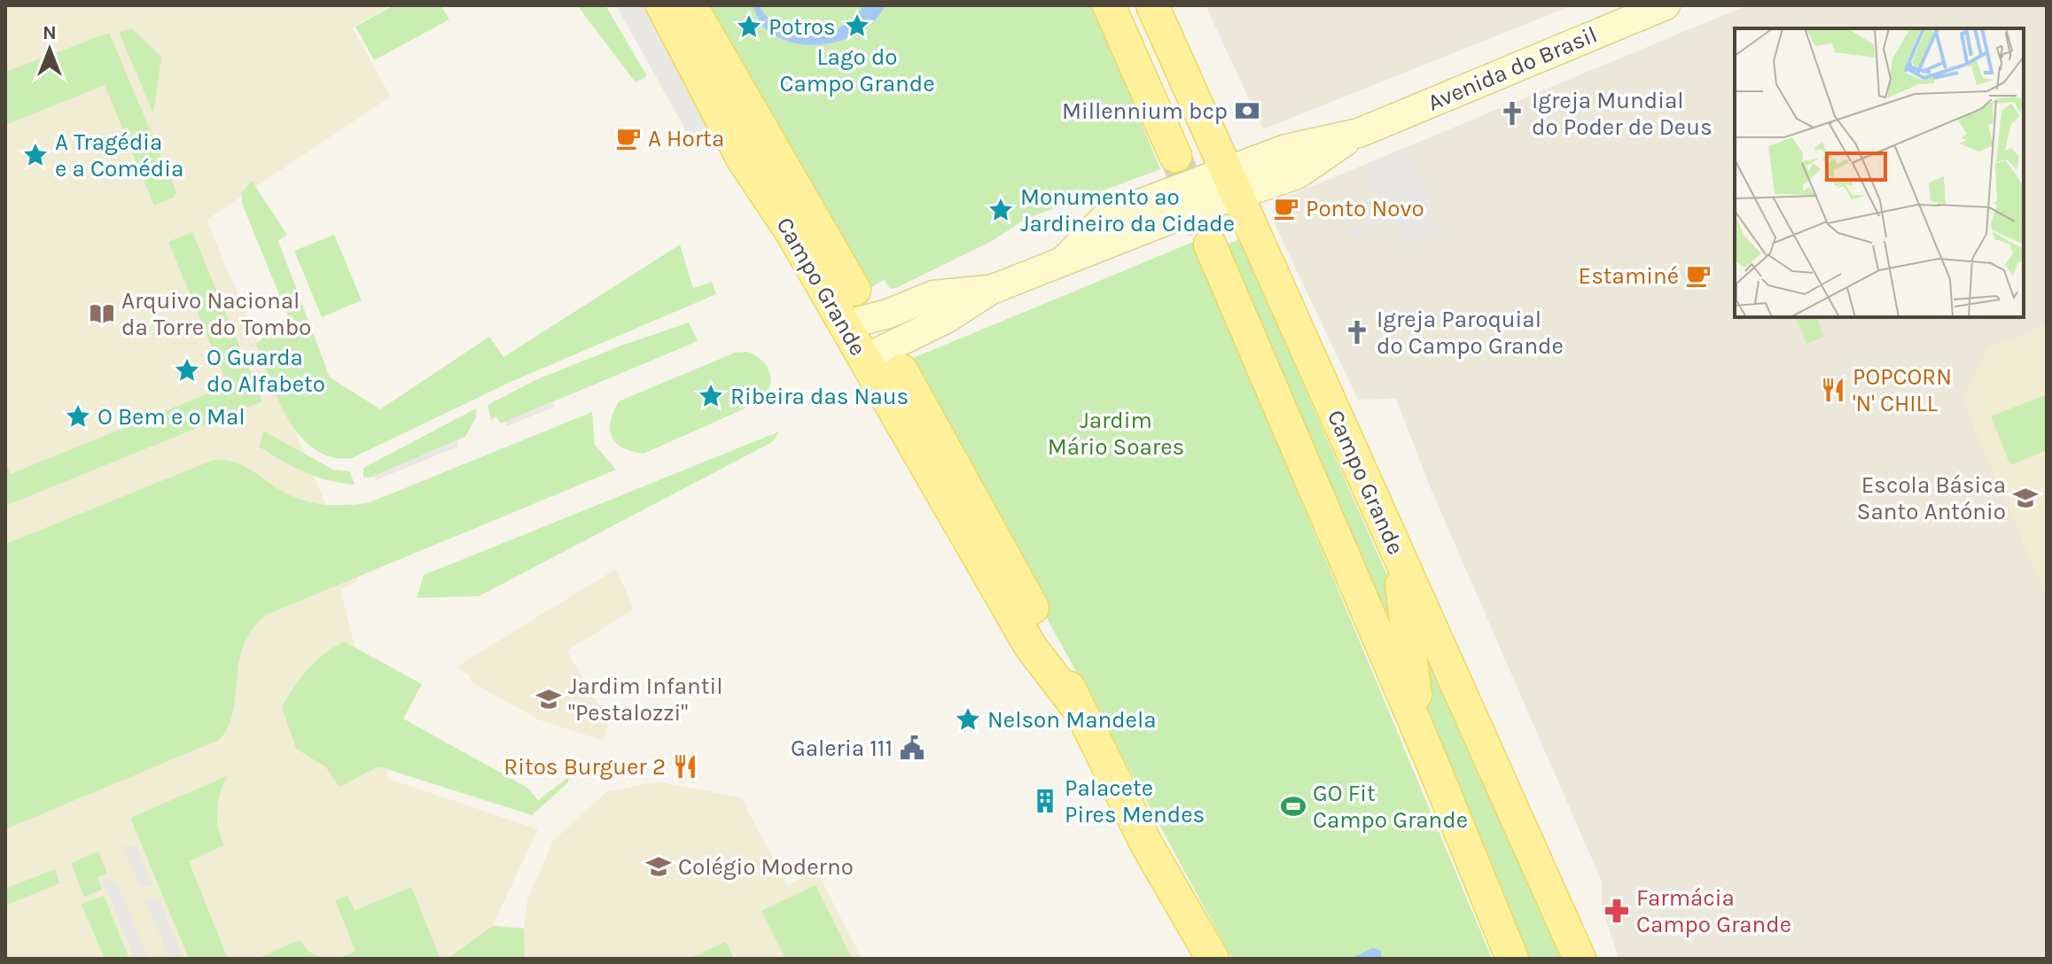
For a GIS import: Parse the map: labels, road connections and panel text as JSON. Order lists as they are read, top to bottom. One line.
{"streets":{"main road":["Avenida do Brasil","Campo Grande"]},"crossings":[["Avenida do Brasil","Campo Grande"]],"parks":["Jardim Mário Soares"],"places":{"place":["Lago do Campo Grande","Potros","A Tragédia e a Comédia","Monumento ao Jardineiro da Cidade","O Guarda do Alfabeto","Ribeira das Naus","O Bem e o Mal","Nelson Mandela"],"bank":["Millennium bcp"],"church":["Igreja Mundial do Poder de Deus","Igreja Paroquial do Campo Grande"],"cafe":["A Horta","Ponto Novo","Estaminé"],"library":["Arquivo Nacional da Torre do Tombo"],"restaurant":["POPCORN 'N' CHILL","Ritos Burguer 2"],"school or university":["Escola Básica Santo António","Jardim Infantil \"Pestalozzi\"","Colégio Moderno"],"public building":["Galeria 111"],"building":["Palacete Pires Mendes"],"sports":["GO Fit Campo Grande"],"pharmacy":["Farmácia Campo Grande"]},"north":"top"}
